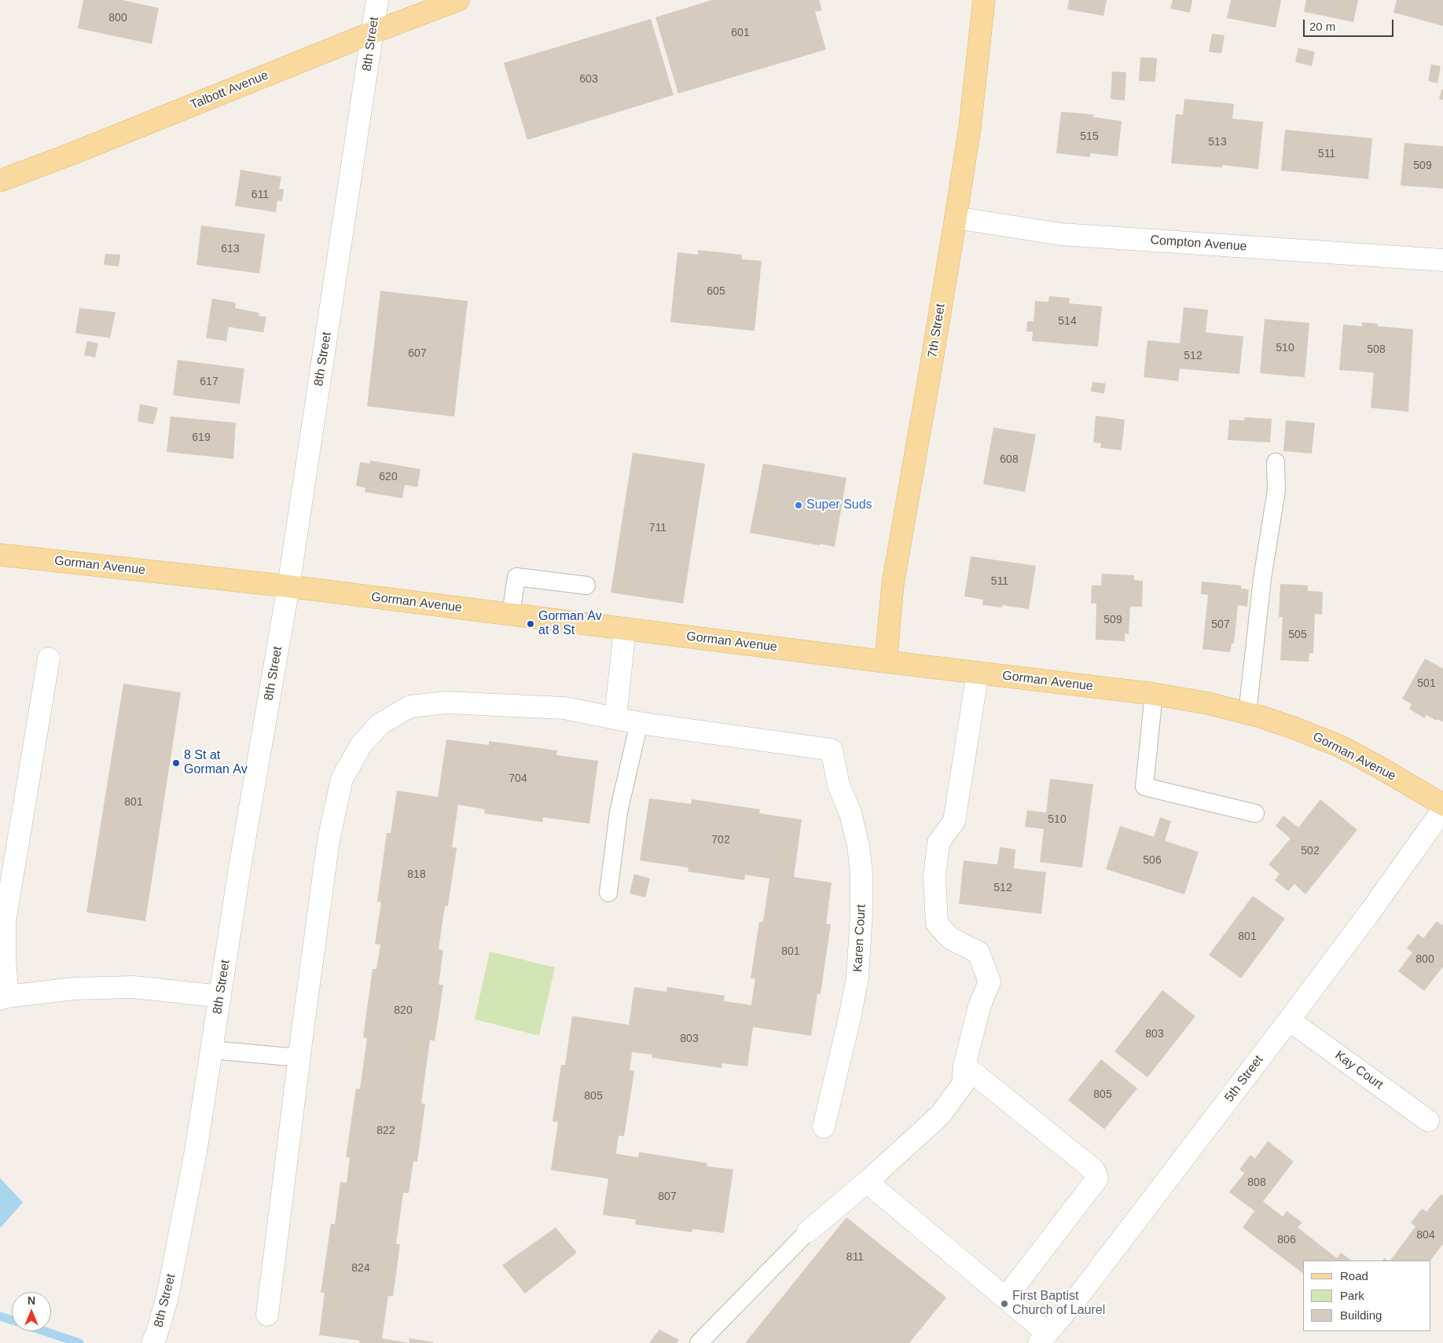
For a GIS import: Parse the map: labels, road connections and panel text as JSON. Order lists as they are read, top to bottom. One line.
{"streets":{"main road":["Talbott Avenue","7th Street","Gorman Avenue"],"street":["8th Street","Compton Avenue","Karen Court","Kay Court","5th Street"]},"crossings":[["8th Street","Talbott Avenue"],["8th Street","Gorman Avenue"],["Compton Avenue","7th Street"],["7th Street","Gorman Avenue"],["Kay Court","5th Street"]],"places":["Super Suds","Gorman Av at 8 St","8 St at Gorman Av","First Baptist Church of Laurel"],"house_numbers":["800","601","603","515","513","511","509","611","613","605","514","510","508","607","512","617","619","608","620","711","511","509","507","505","501","704","801","510","702","502","506","818","512","801","801","800","820","803","803","805","805","822","808","807","804","806","811","824"],"legend":["Road","Park","Building"],"scale_bar":"20 m","north":"top"}
